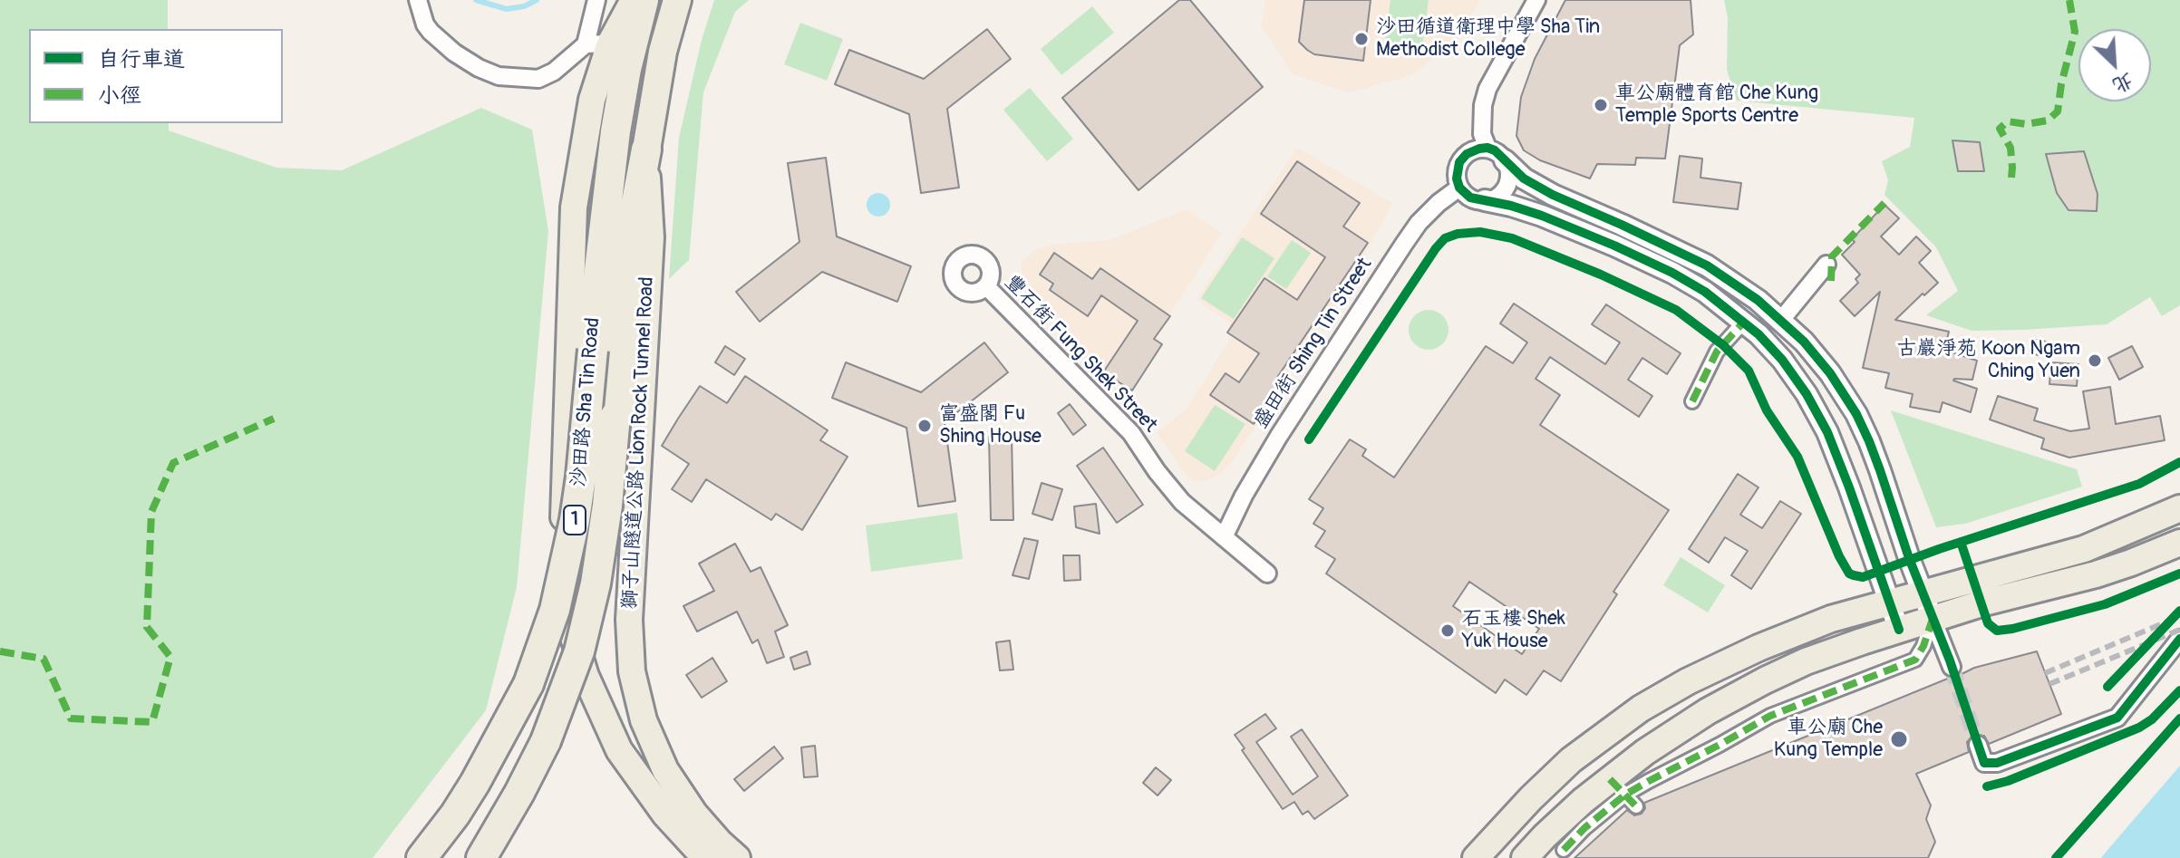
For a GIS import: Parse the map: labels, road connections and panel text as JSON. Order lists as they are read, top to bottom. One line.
{"streets":{"highway":["沙田路 Sha Tin Road","獅子山隧道公路 Lion Rock Tunnel Road","1"],"street":["盛田街 Shing Tin Street","豐石街 Fung Shek Street"]},"crossings":[["盛田街 Shing Tin Street","豐石街 Fung Shek Street"],["沙田路 Sha Tin Road","獅子山隧道公路 Lion Rock Tunnel Road"]],"places":["沙田循道衛理中學 Sha Tin Methodist College","車公廟體育館 Che Kung Temple Sports Centre","古巖淨苑 Koon Ngam Ching Yuen","富盛閣 Fu Shing House","石玉樓 Shek Yuk House","車公廟 Che Kung Temple"],"legend":["自行車道","小徑"],"north":"bottom right"}
